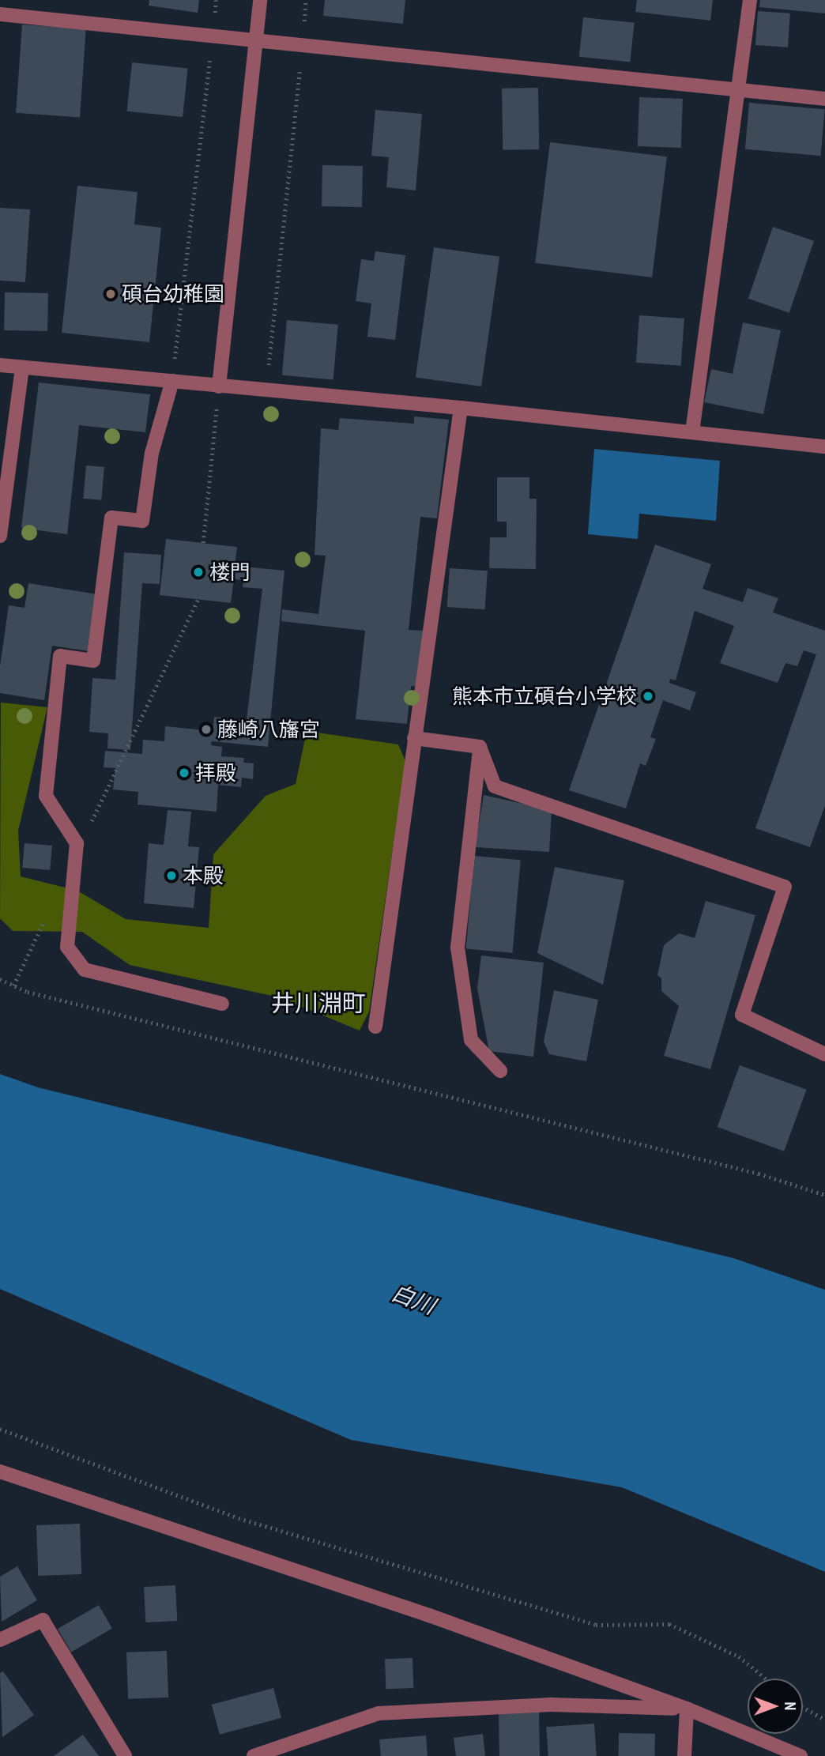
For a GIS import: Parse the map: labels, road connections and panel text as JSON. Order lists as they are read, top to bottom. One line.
{"districts":["井川淵町"],"water":["白川"],"places":["碩台幼稚園","楼門","熊本市立碩台小学校","藤崎八旛宮","拝殿","本殿"],"north":"right"}
